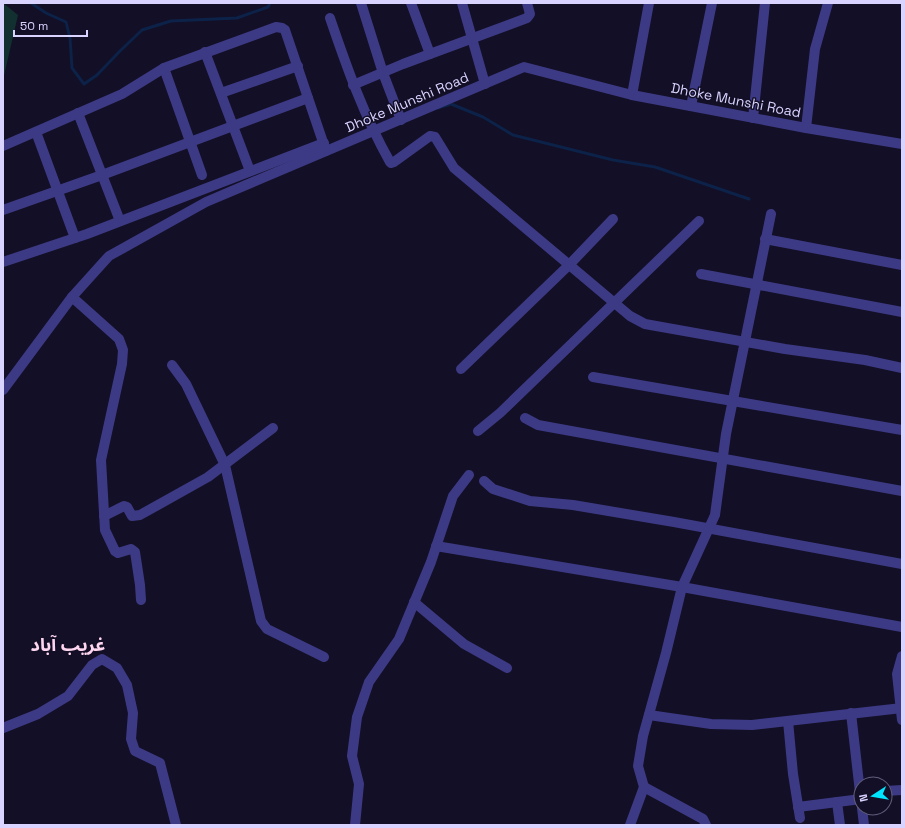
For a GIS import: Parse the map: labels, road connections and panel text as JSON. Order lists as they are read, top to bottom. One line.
{"streets":{"street":["Dhoke Munshi Road"]},"districts":["غریب آباد"],"scale_bar":"50 m","north":"left"}
